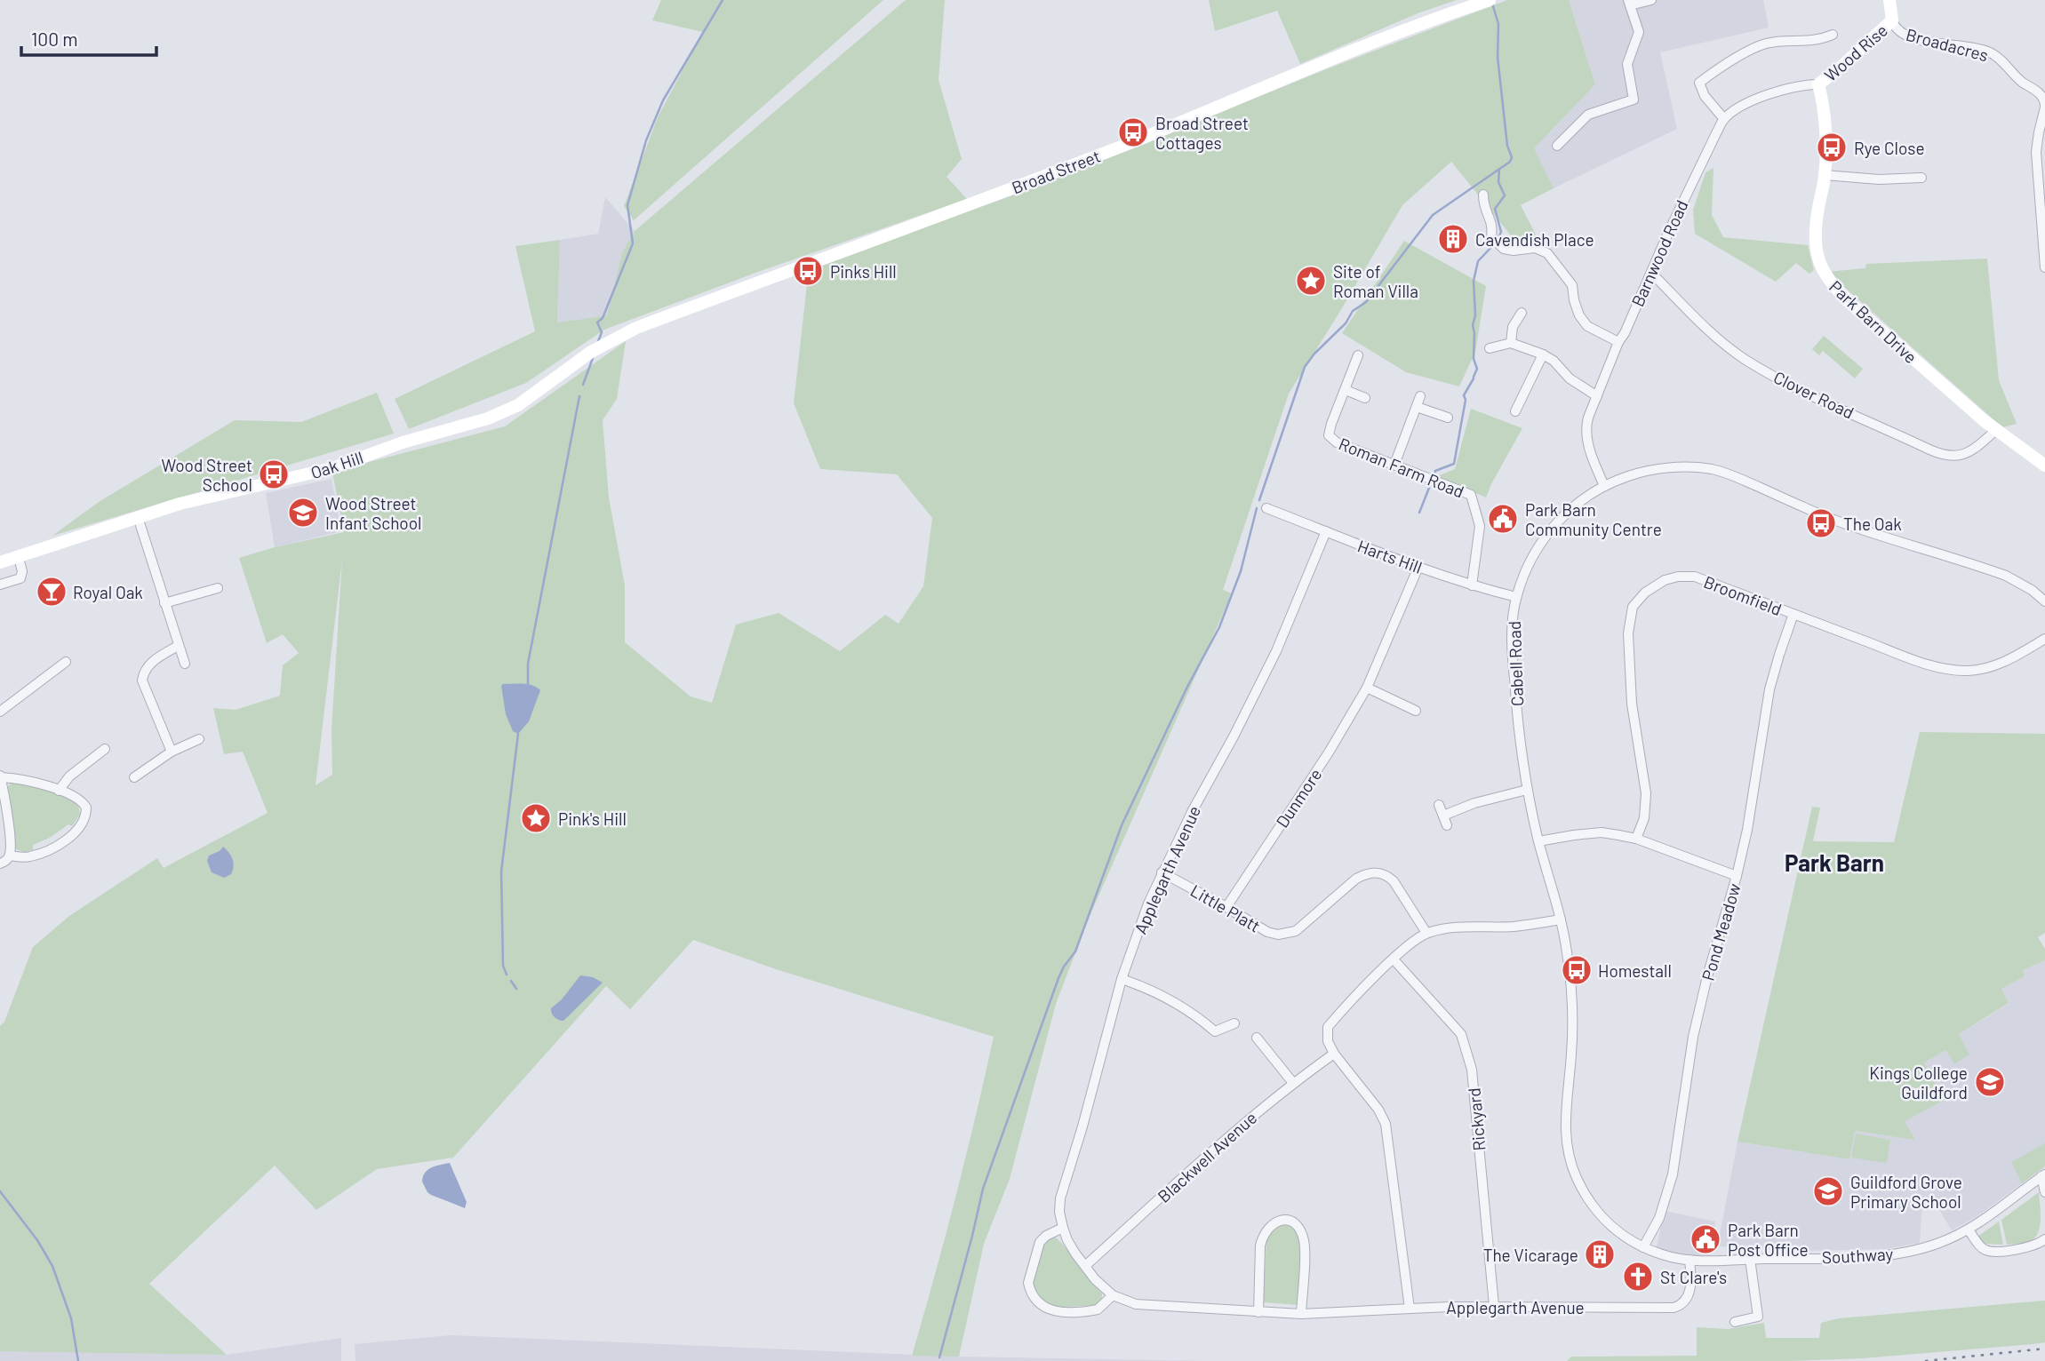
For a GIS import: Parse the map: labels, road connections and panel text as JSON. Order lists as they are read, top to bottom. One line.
{"streets":{"street":["Broadacres","Wood Rise","Broad Street","Barnwood Road","Park Barn Drive","Clover Road","Oak Hill","Roman Farm Road","Harts Hill","Broomfield","Cabell Road","Dunmore","Applegarth Avenue","Little Platt","Pond Meadow","Rickyard","Blackwell Avenue","Southway"]},"crossings":[["Broadacres","Wood Rise"],["Wood Rise","Barnwood Road"],["Wood Rise","Park Barn Drive"],["Broad Street","Oak Hill"],["Barnwood Road","Park Barn Drive"],["Barnwood Road","Clover Road"],["Barnwood Road","Cabell Road"],["Park Barn Drive","Clover Road"],["Roman Farm Road","Harts Hill"],["Harts Hill","Cabell Road"],["Harts Hill","Dunmore"],["Harts Hill","Applegarth Avenue"],["Broomfield","Pond Meadow"],["Cabell Road","Southway"],["Dunmore","Little Platt"],["Applegarth Avenue","Little Platt"],["Applegarth Avenue","Rickyard"],["Applegarth Avenue","Blackwell Avenue"],["Applegarth Avenue","Southway"],["Pond Meadow","Southway"]],"districts":["Park Barn"],"places":{"bus stop":["Broad Street Cottages","Rye Close","Pinks Hill","Wood Street School","The Oak","Homestall"],"building":["Cavendish Place","The Vicarage"],"place":["Site of Roman Villa","Pink's Hill"],"school or university":["Wood Street Infant School","Kings College Guildford","Guildford Grove Primary School"],"public building":["Park Barn Community Centre","Park Barn Post Office"],"bar":["Royal Oak"],"church":["St Clare's"]},"scale_bar":"100 m"}
